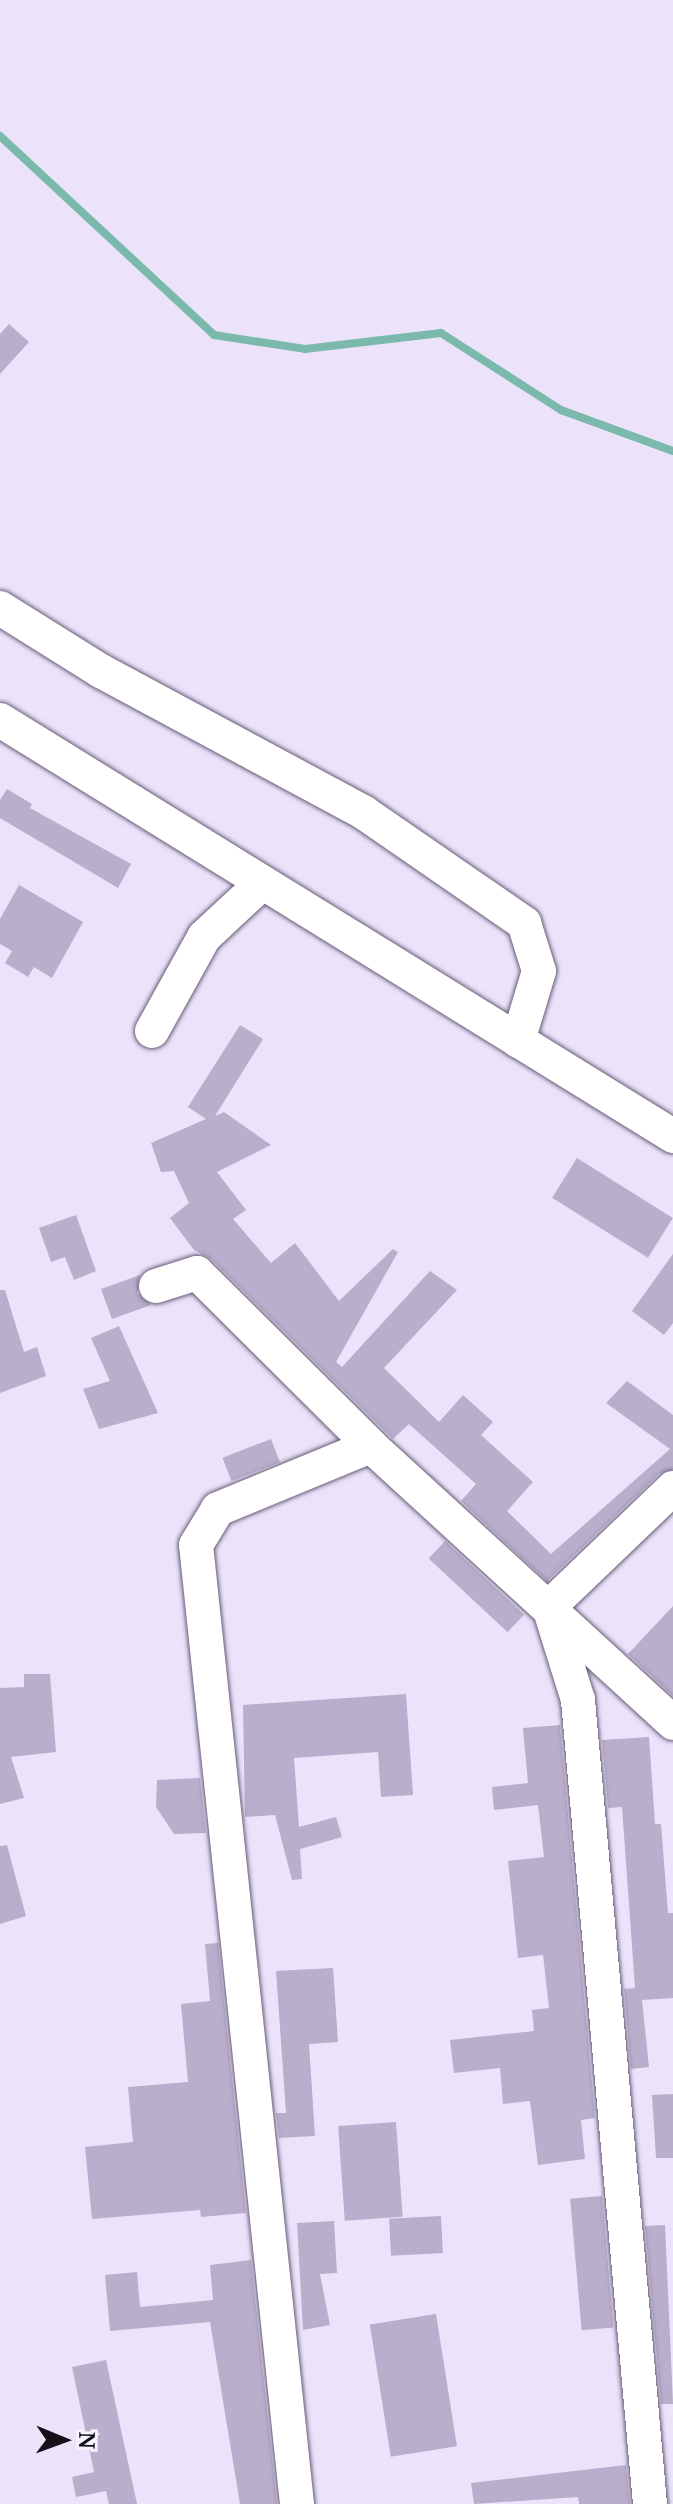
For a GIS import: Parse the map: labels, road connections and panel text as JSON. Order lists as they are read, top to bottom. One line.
{"north":"right"}
